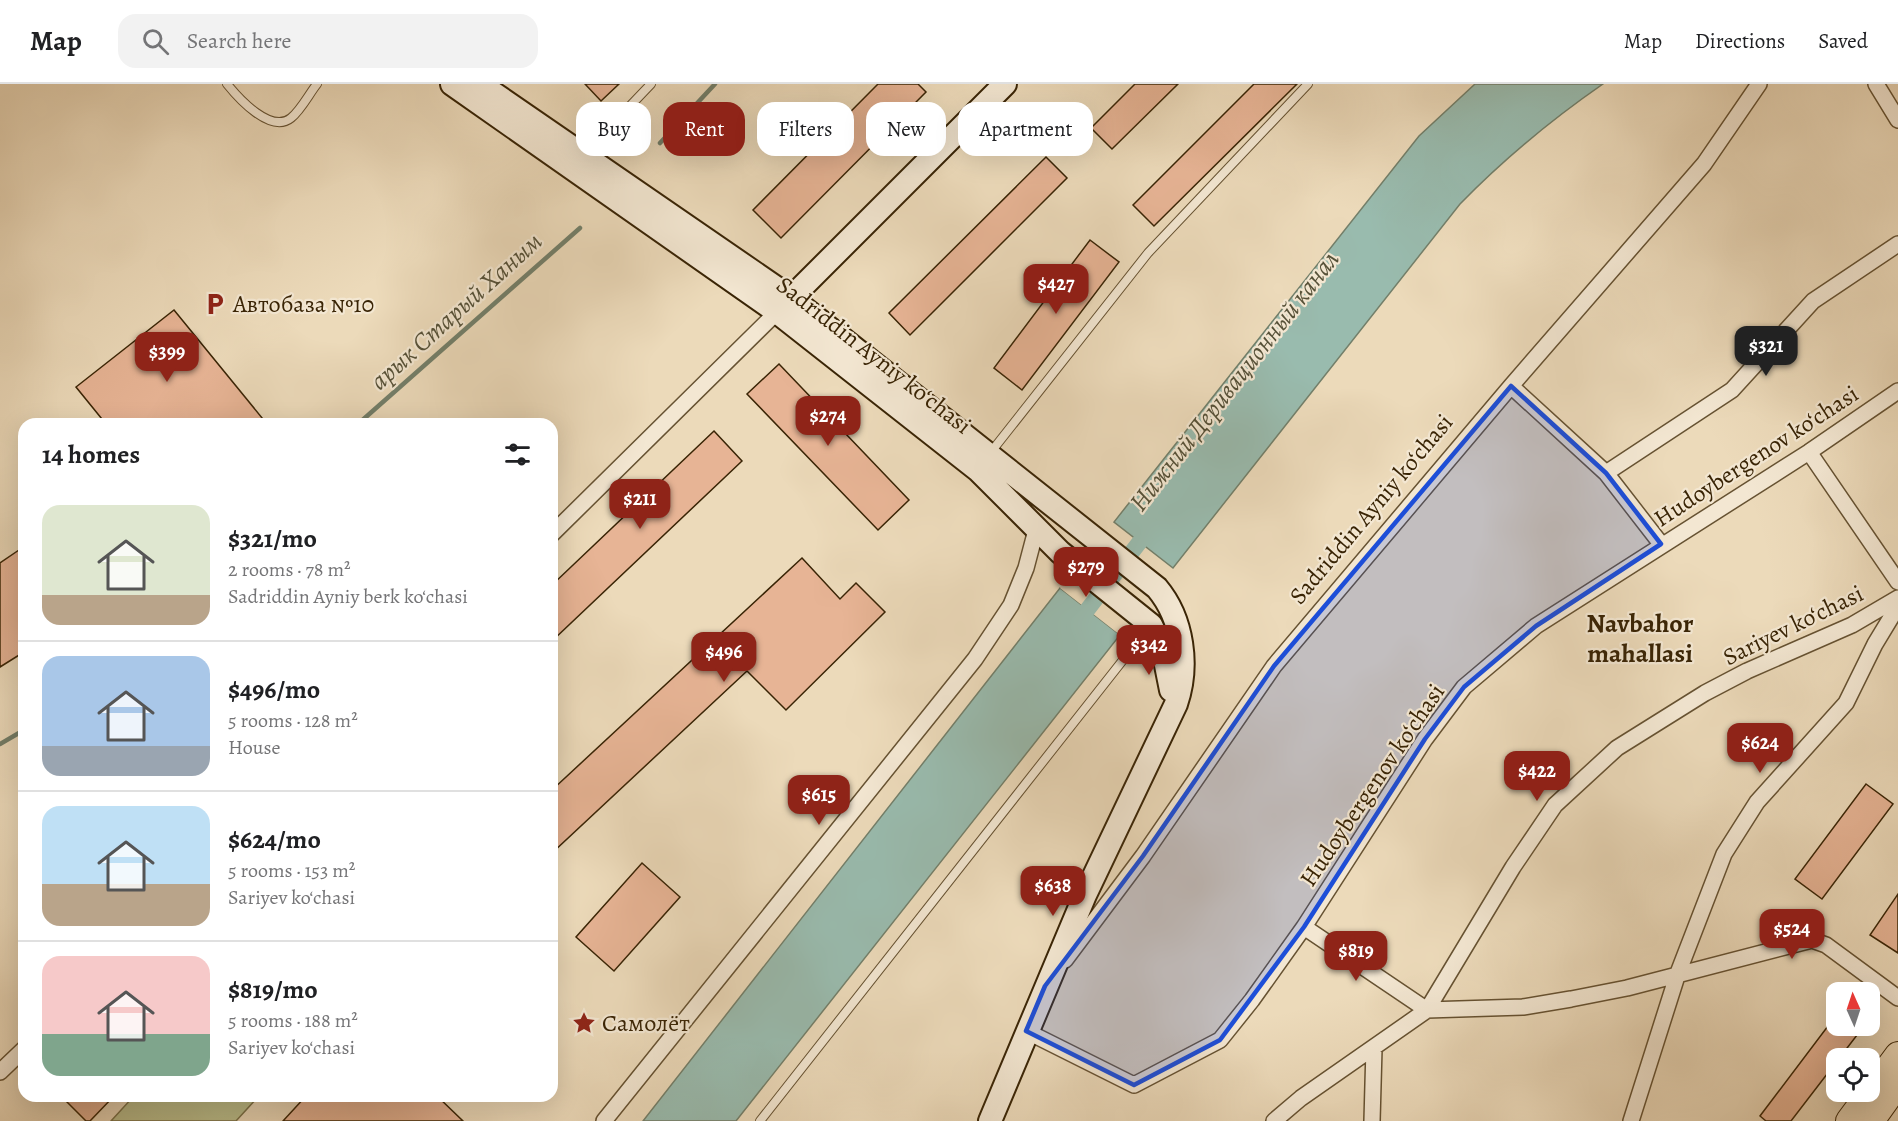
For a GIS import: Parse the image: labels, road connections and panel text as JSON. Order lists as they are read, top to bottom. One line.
{"streets":{"main road":["Sadriddin Ayniy ko‘chasi"],"street":["Hudoybergenov ko‘chasi","Sariyev ko‘chasi"]},"crossings":[["Sadriddin Ayniy ko‘chasi","Hudoybergenov ko‘chasi"]],"districts":["Navbahor mahallasi"],"water":["арык Старый Ханым","Нижний Деривационный канал"],"places":{"parking":["Автобаза №10"],"place":["Самолёт"]},"north":"top","page":{"header":"Map","search":"Search here","nav":["Map","Directions","Saved"],"chip":["Buy","Rent","Filters","New","Apartment"],"price":["$427","$321","$399","$274","$211","$279","$342","$496","$624","$422","$615","$638","$524","$819"],"heading":"14 homes","list":[{"name":"$321/mo","note":"2 rooms · 78 m² · Sadriddin Ayniy berk ko‘chasi"},{"name":"$496/mo","note":"5 rooms · 128 m² · House"},{"name":"$624/mo","note":"5 rooms · 153 m² · Sariyev ko‘chasi"},{"name":"$819/mo","note":"5 rooms · 188 m² · Sariyev ko‘chasi"}]}}
